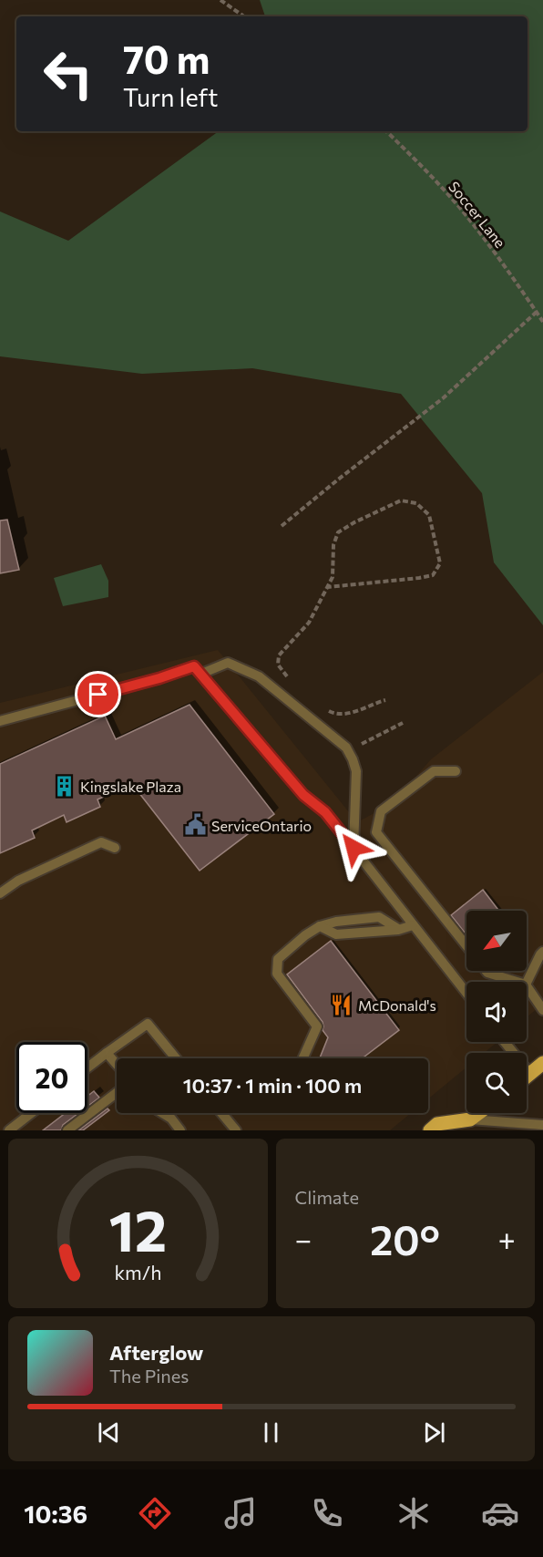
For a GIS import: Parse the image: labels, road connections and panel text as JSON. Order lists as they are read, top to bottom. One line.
{"streets":{"path":["Soccer Lane"]},"places":{"building":["Kingslake Plaza"],"public building":["ServiceOntario"],"restaurant":["McDonald's"]},"north":"bottom left","page":{"turn":["70 m","Turn left"],"limit":"20","trip":"10:37 · 1 min · 100 m","tile":"Climate","heat":["−","20°","+"],"song":["Afterglow","The Pines"],"tabs":"10:36","gauge":["12","km/h"]}}
